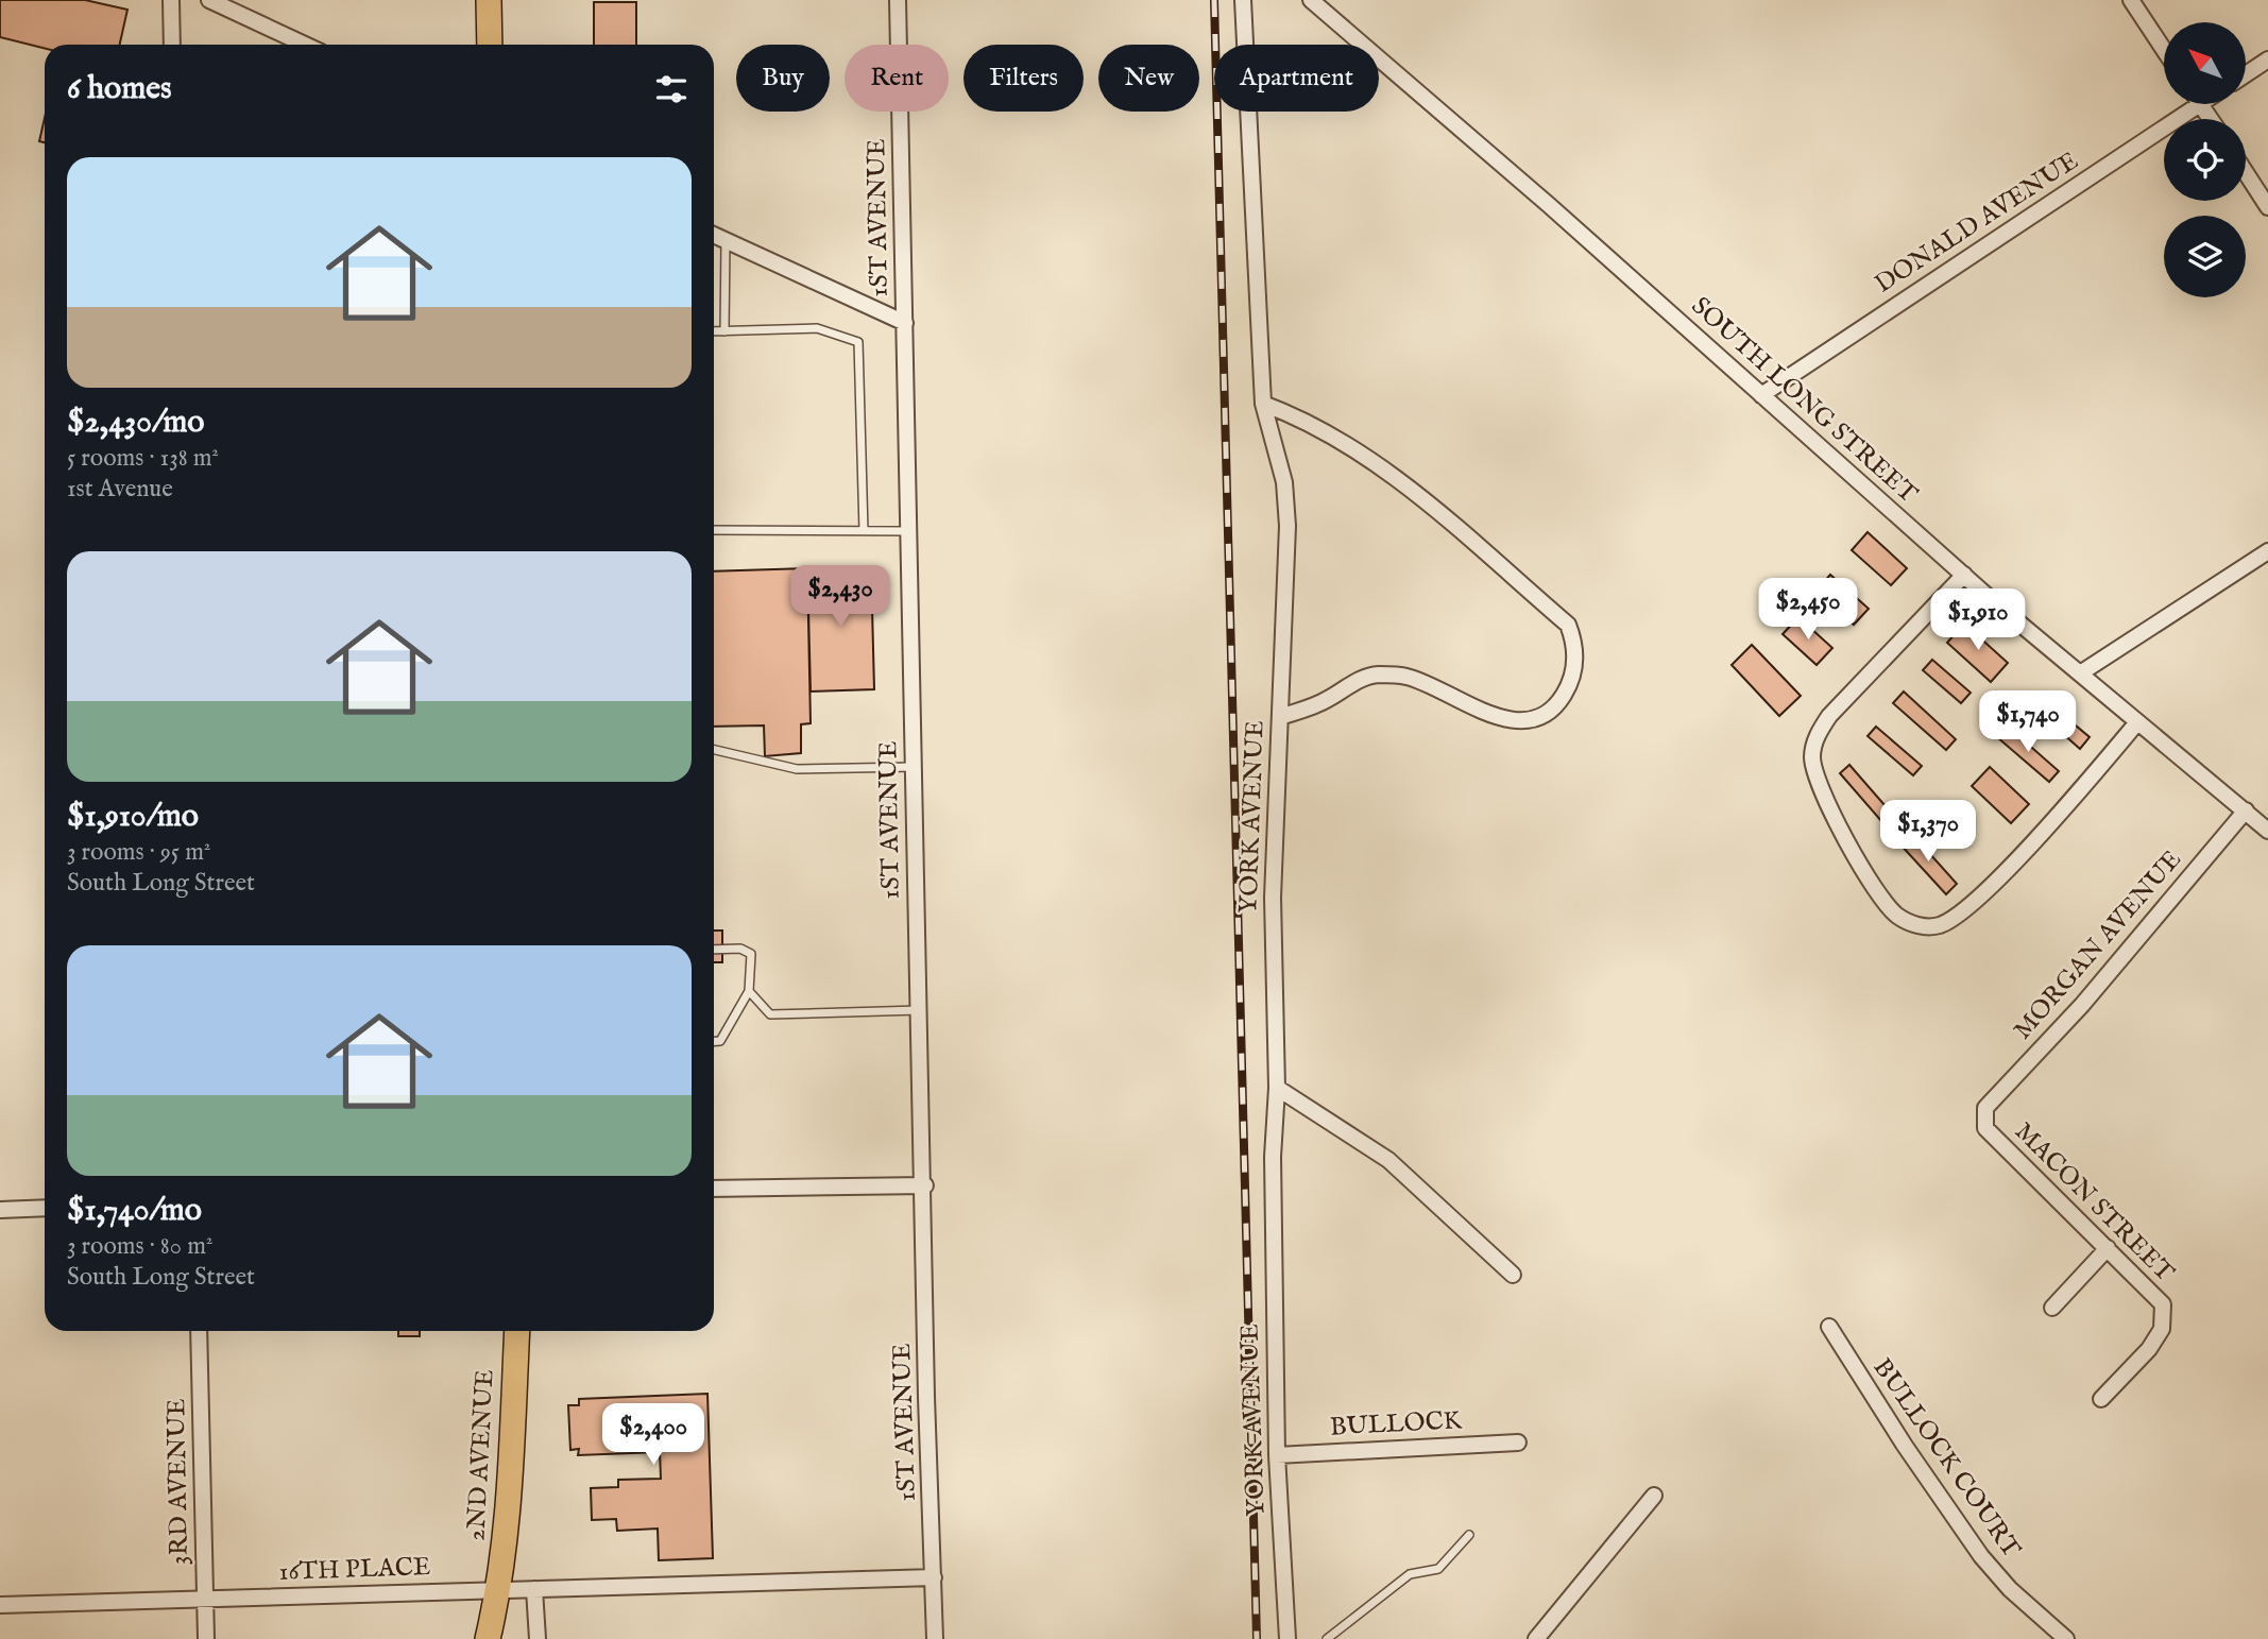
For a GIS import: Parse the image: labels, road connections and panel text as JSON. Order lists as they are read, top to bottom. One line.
{"streets":{"main road":["2ND AVENUE"],"street":["1ST AVENUE","DONALD AVENUE","SOUTH LONG STREET","YORK AVENUE","MORGAN AVENUE","MACON STREET","BULLOCK","BULLOCK COURT","3RD AVENUE","16TH PLACE"]},"crossings":[["1ST AVENUE","16TH PLACE"],["DONALD AVENUE","SOUTH LONG STREET"],["SOUTH LONG STREET","MORGAN AVENUE"],["YORK AVENUE","BULLOCK"],["MORGAN AVENUE","MACON STREET"],["2ND AVENUE","16TH PLACE"],["3RD AVENUE","16TH PLACE"]],"north":"top left","page":{"chip":["Buy","Rent","Filters","New","Apartment"],"heading":"6 homes","list":[{"name":"$2,430/mo","note":"5 rooms · 138 m² · 1st Avenue"},{"name":"$1,910/mo","note":"3 rooms · 95 m² · South Long Street"},{"name":"$1,740/mo","note":"3 rooms · 80 m² · South Long Street"}],"price":["$2,430","$2,450","$1,910","$1,740","$1,370","$2,400"]}}
